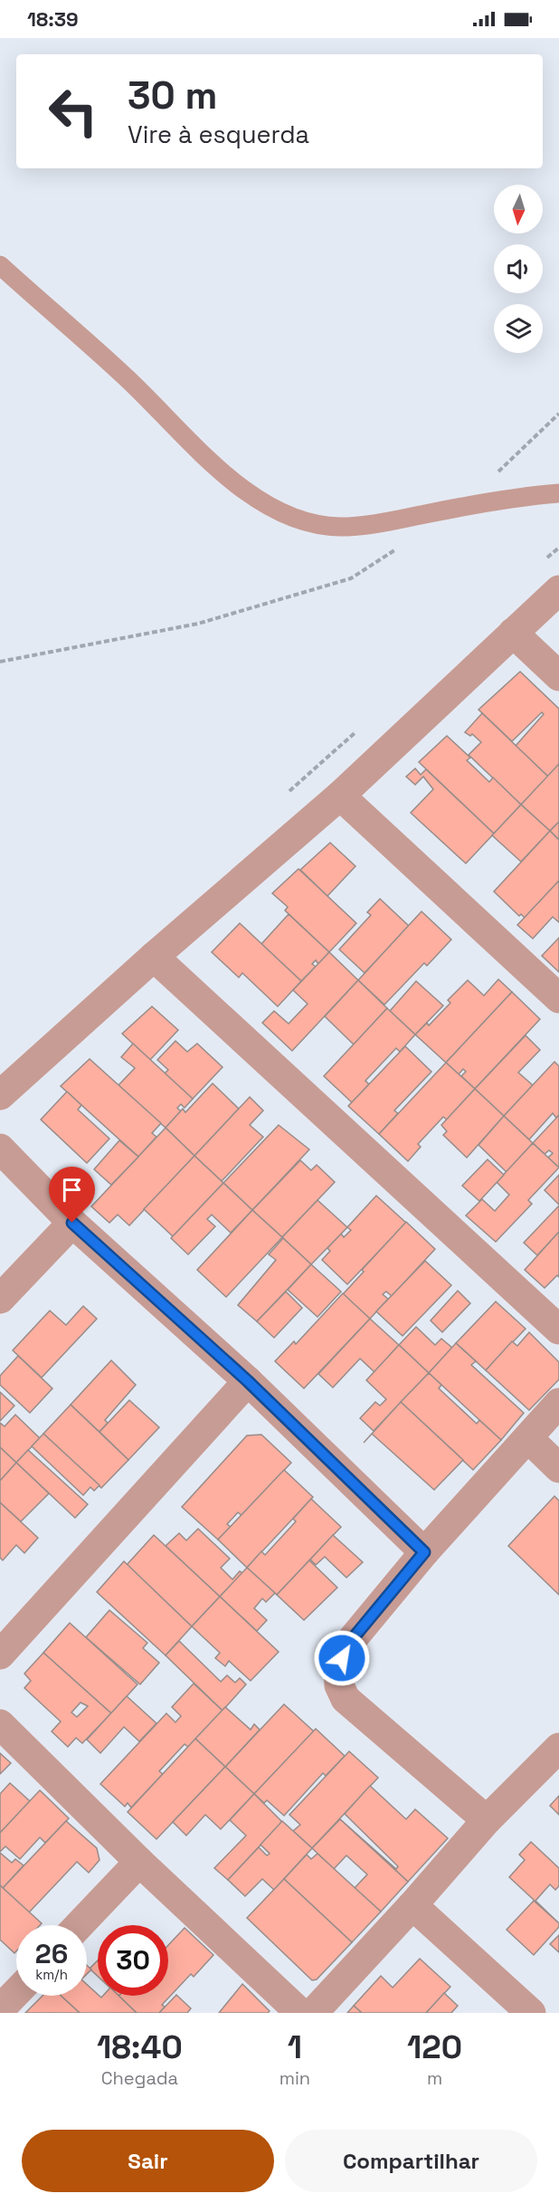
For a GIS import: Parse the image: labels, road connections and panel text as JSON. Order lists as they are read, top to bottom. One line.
{"north":"bottom","page":{"status":"18:39","turn":["30 m","Vire à esquerda"],"speed":"26 km/h","limit":"30","eta":["18:40","Chegada","1","min","120","m"],"buttons":["Sair","Compartilhar"]}}
